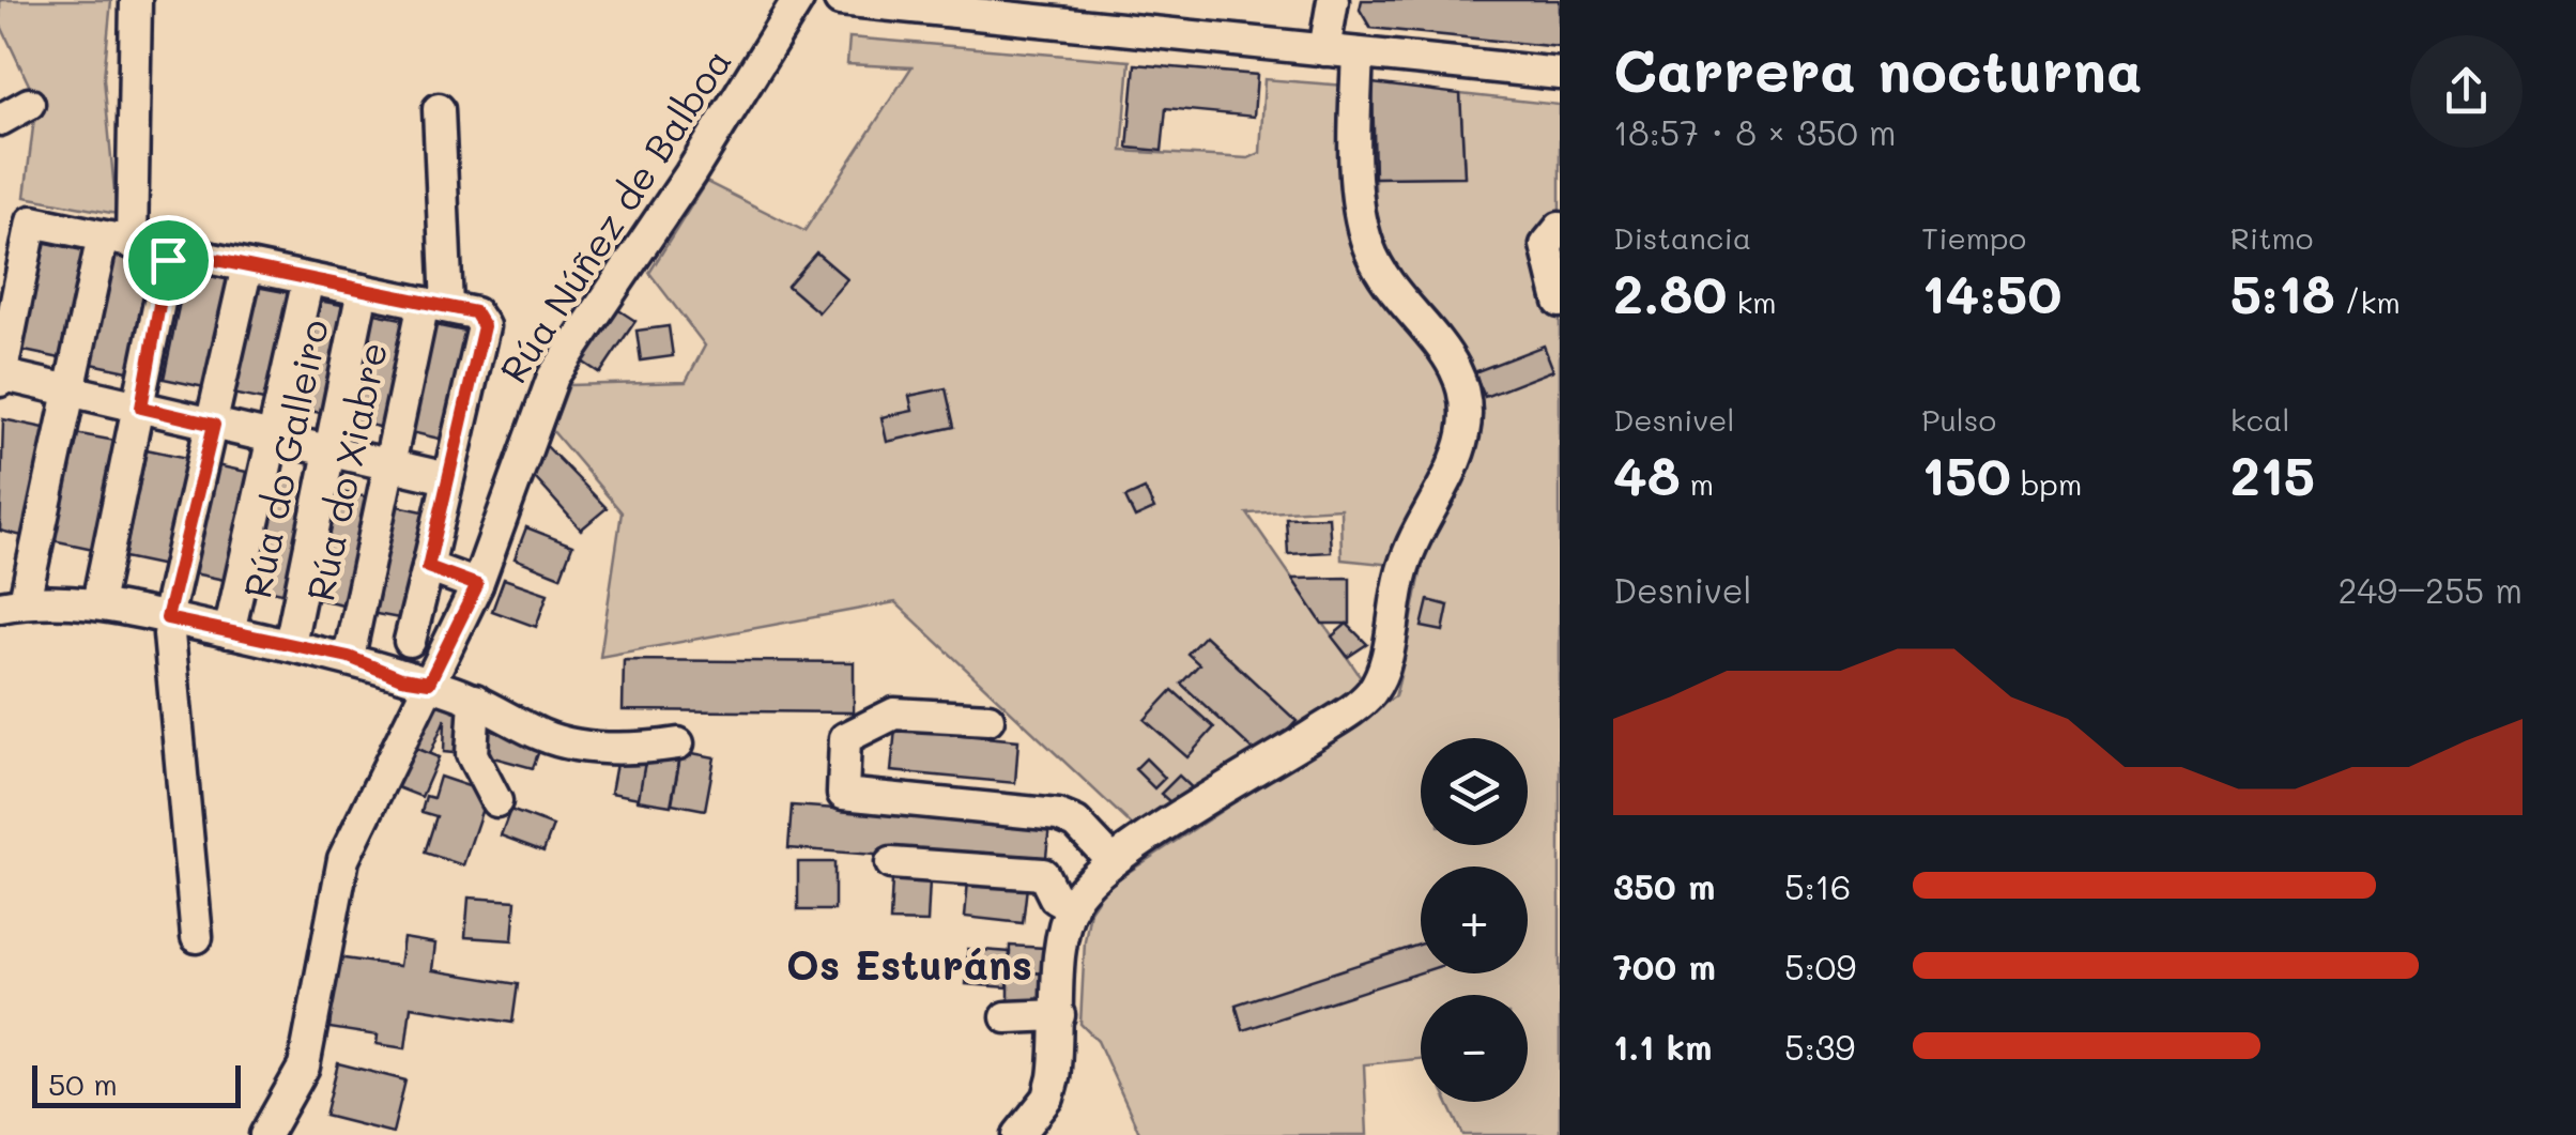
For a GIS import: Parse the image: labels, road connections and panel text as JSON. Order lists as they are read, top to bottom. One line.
{"streets":{"street":["Rúa Núñez de Balboa","Rúa do Galleiro","Rúa do Xiabre"]},"districts":["Os Esturáns"],"scale_bar":"50 m","page":{"heading":["Carrera nocturna","18:57 · 8 × 350 m"],"stats":[["Distancia","2.80 km"],["Tiempo","14:50"],["Ritmo","5:18 /km"],["Desnivel","48 m"],["Pulso","150 bpm"],["kcal","215"]],"chart":["Desnivel","249–255 m"],"map_buttons":["+","−"],"list":[{"name":"350 m","note":"5:16"},{"name":"700 m","note":"5:09"},{"name":"1.1 km","note":"5:39"}],"scale":"50 m"}}
